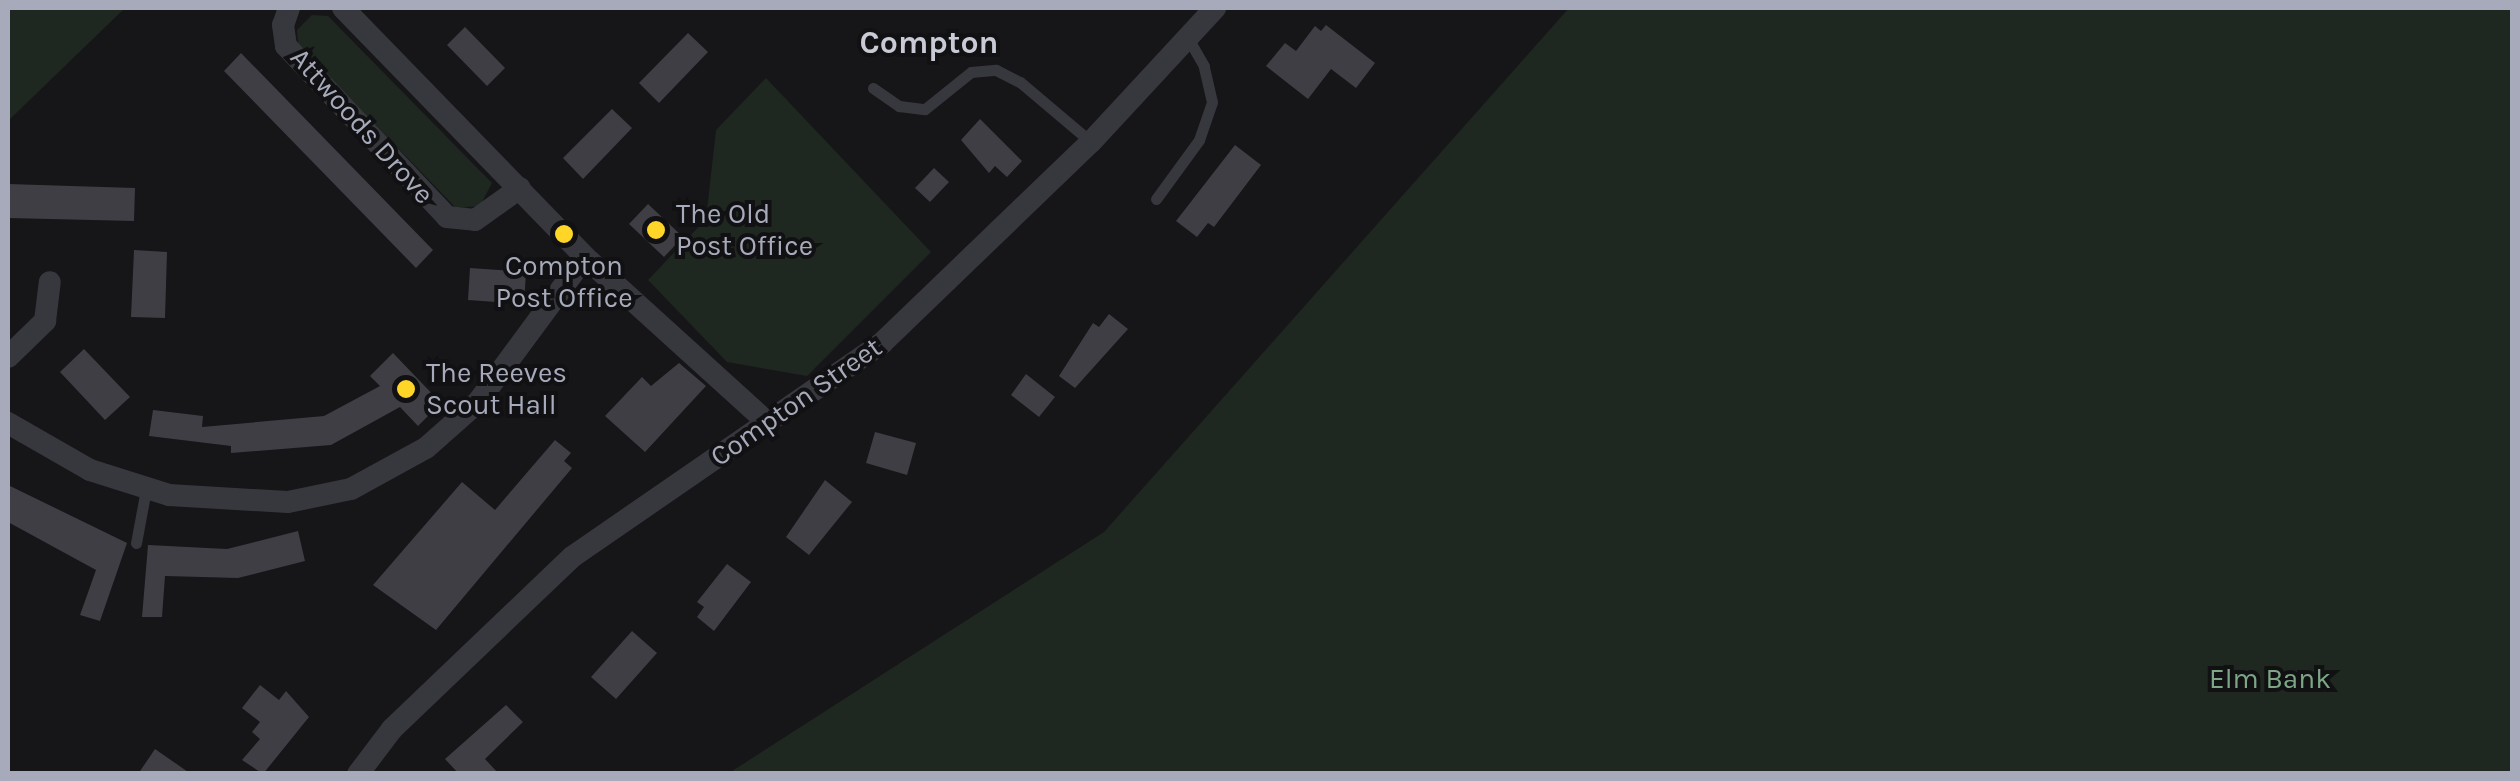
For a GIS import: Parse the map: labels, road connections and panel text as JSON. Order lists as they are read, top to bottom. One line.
{"streets":{"street":["Attwoods Drove","Compton Street"]},"districts":["Compton"],"parks":["Elm Bank"],"places":["The Old Post Office","Compton Post Office","The Reeves Scout Hall"]}
